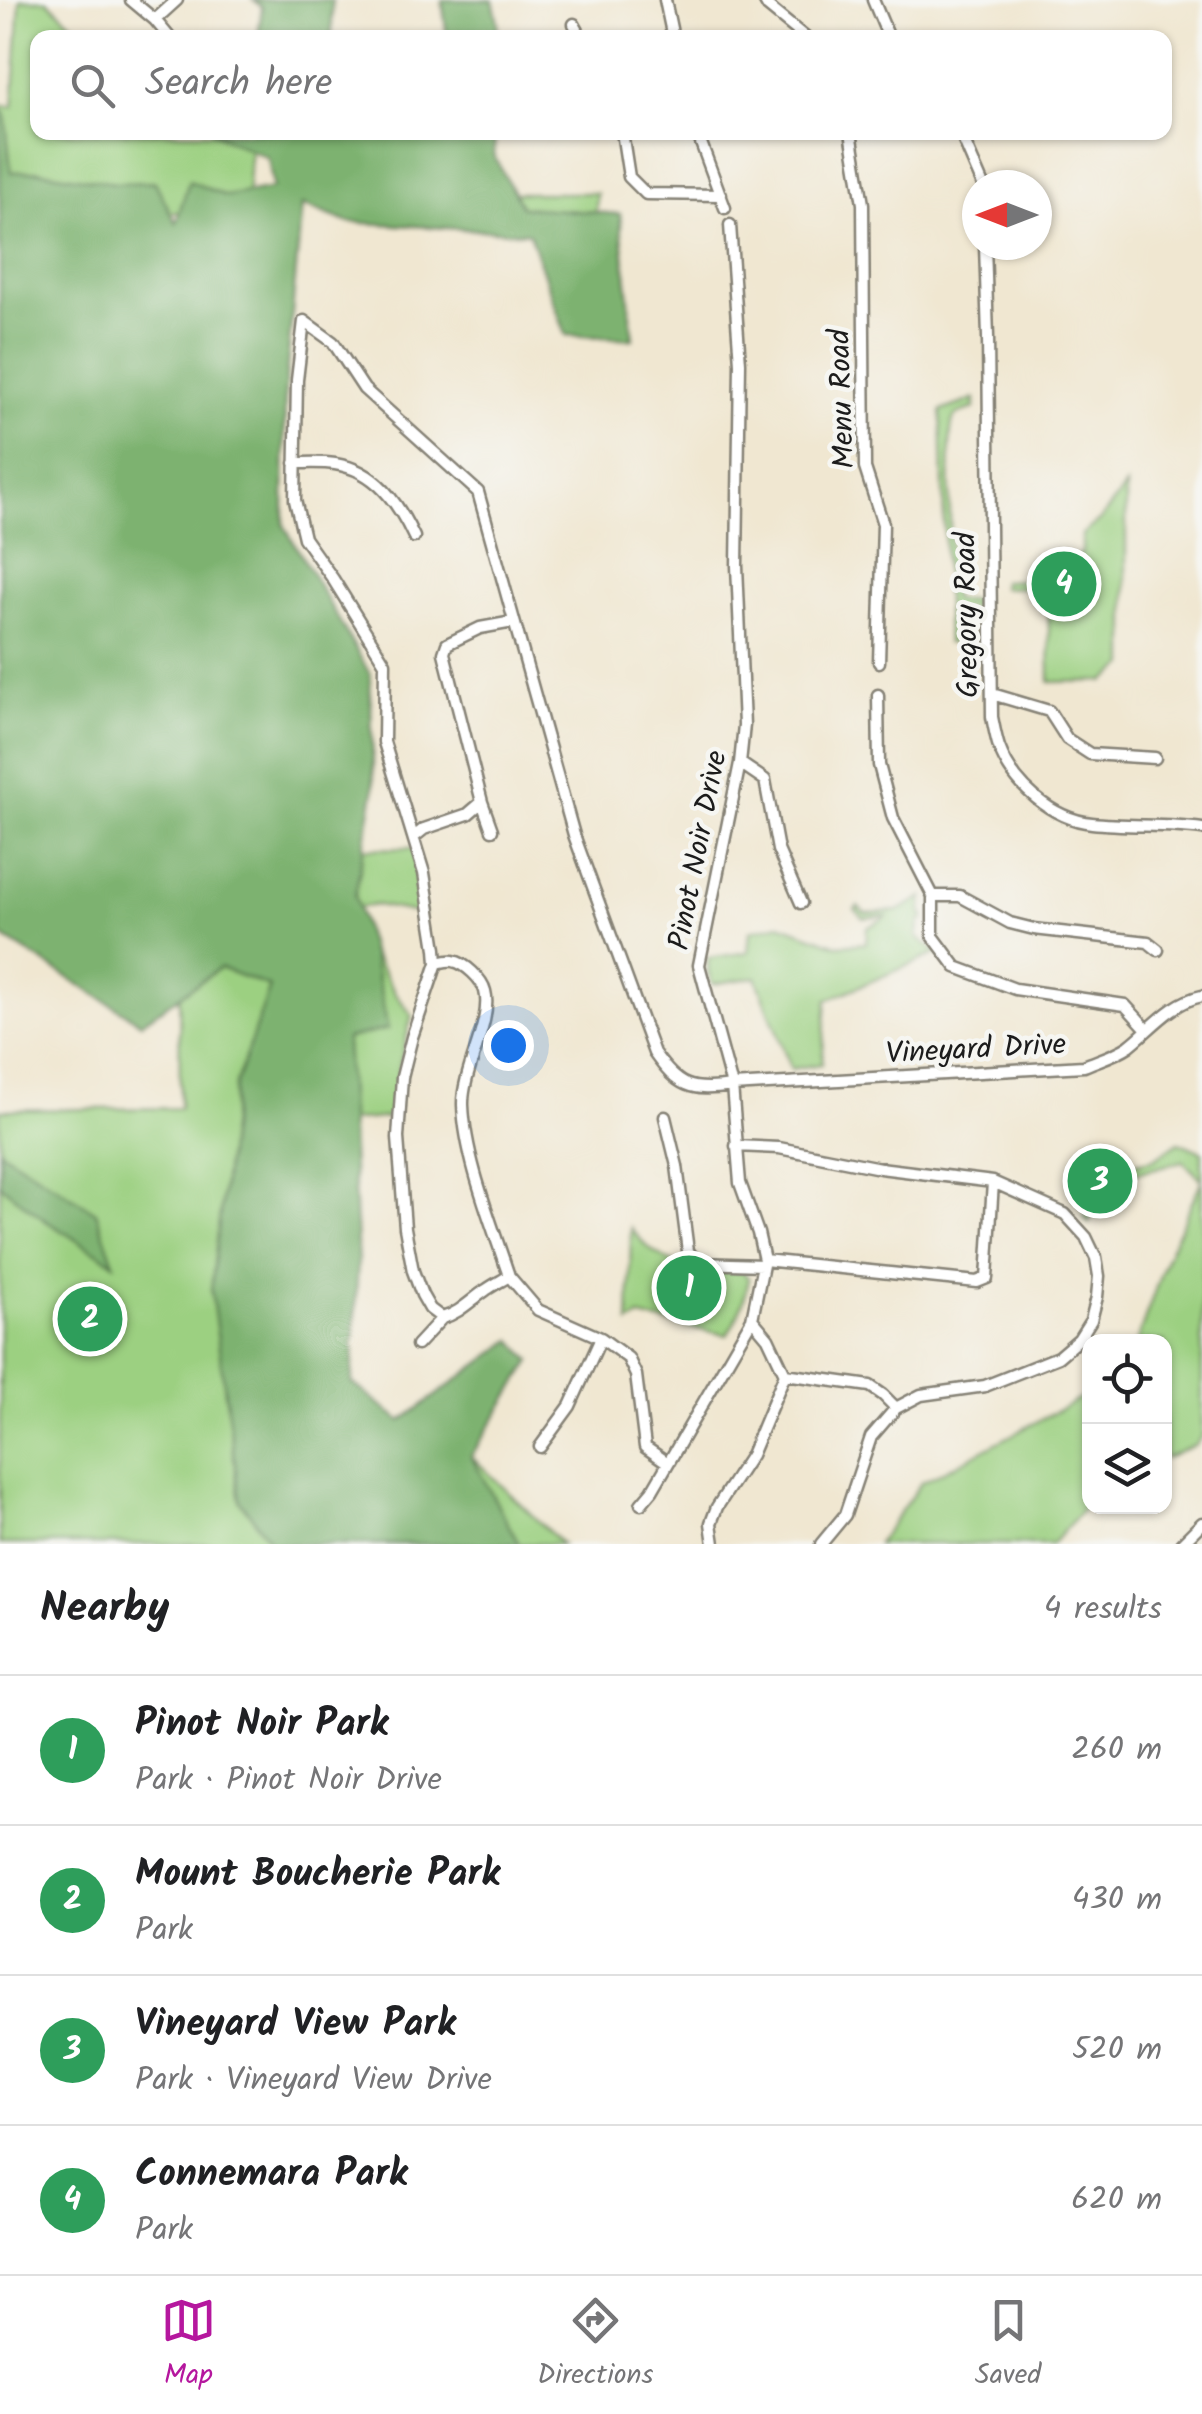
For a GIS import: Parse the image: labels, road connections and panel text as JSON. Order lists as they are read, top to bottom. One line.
{"streets":{"street":["Menu Road","Gregory Road","Pinot Noir Drive","Vineyard Drive"]},"crossings":[["Pinot Noir Drive","Vineyard Drive"]],"north":"left","page":{"search":"Search here","pins":["4","3","1","2"],"heading":["Nearby","4 results"],"list":[{"mark":"1","name":"Pinot Noir Park","note":"Park · Pinot Noir Drive","value":"260 m"},{"mark":"2","name":"Mount Boucherie Park","note":"Park","value":"430 m"},{"mark":"3","name":"Vineyard View Park","note":"Park · Vineyard View Drive","value":"520 m"},{"mark":"4","name":"Connemara Park","note":"Park","value":"620 m"}],"nav":["Map","Directions","Saved"]}}
